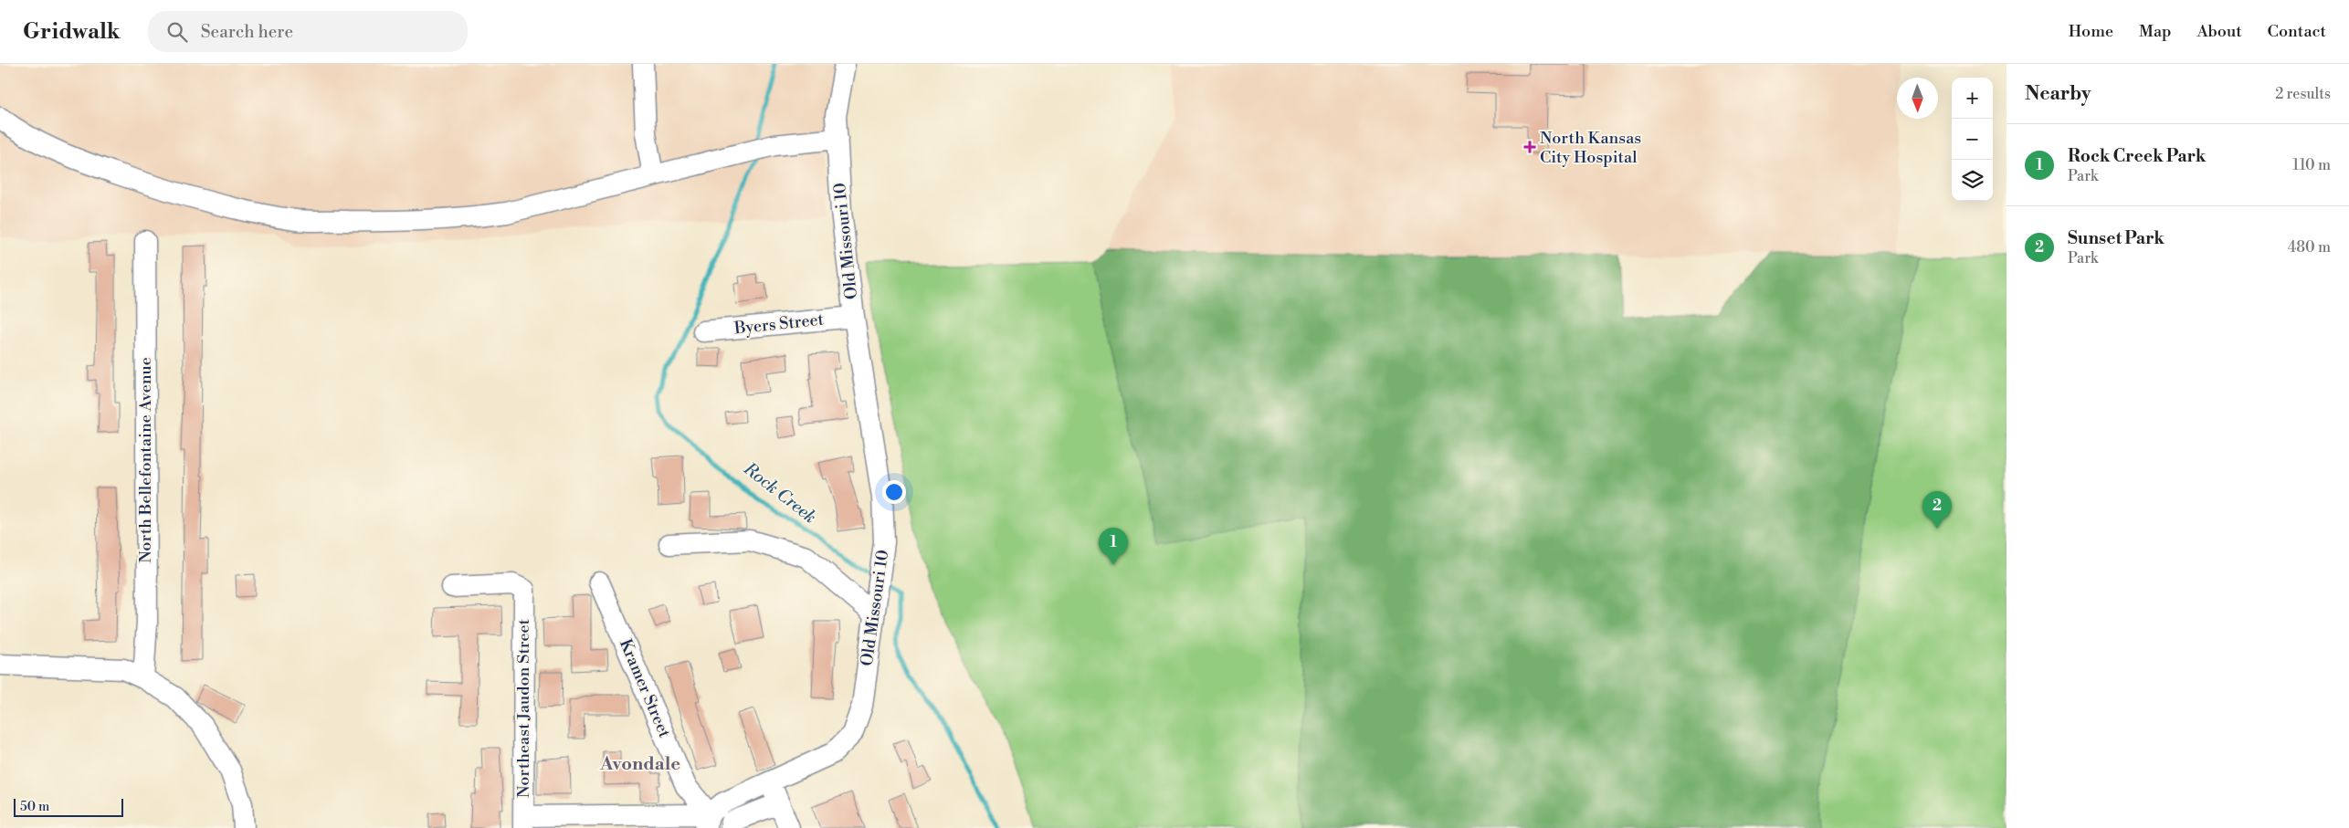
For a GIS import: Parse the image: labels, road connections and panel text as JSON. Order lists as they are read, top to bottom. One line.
{"streets":{"street":["Old Missouri 10","Byers Street","North Bellefontaine Avenue","Kramer Street","Northeast Jaudon Street"]},"crossings":[["Old Missouri 10","Byers Street"],["Old Missouri 10","Kramer Street"]],"districts":["Avondale"],"water":["Rock Creek"],"places":{"health":["North Kansas City Hospital"]},"scale_bar":"50 m","north":"bottom","page":{"header":"Gridwalk","search":"Search here","nav":["Home","Map","About","Contact"],"heading":["Nearby","2 results"],"map_buttons":["+","−"],"list":[{"mark":"1","name":"Rock Creek Park","note":"Park","value":"110 m"},{"mark":"2","name":"Sunset Park","note":"Park","value":"480 m"}],"pins":["2","1"],"scale":"50 m"}}
